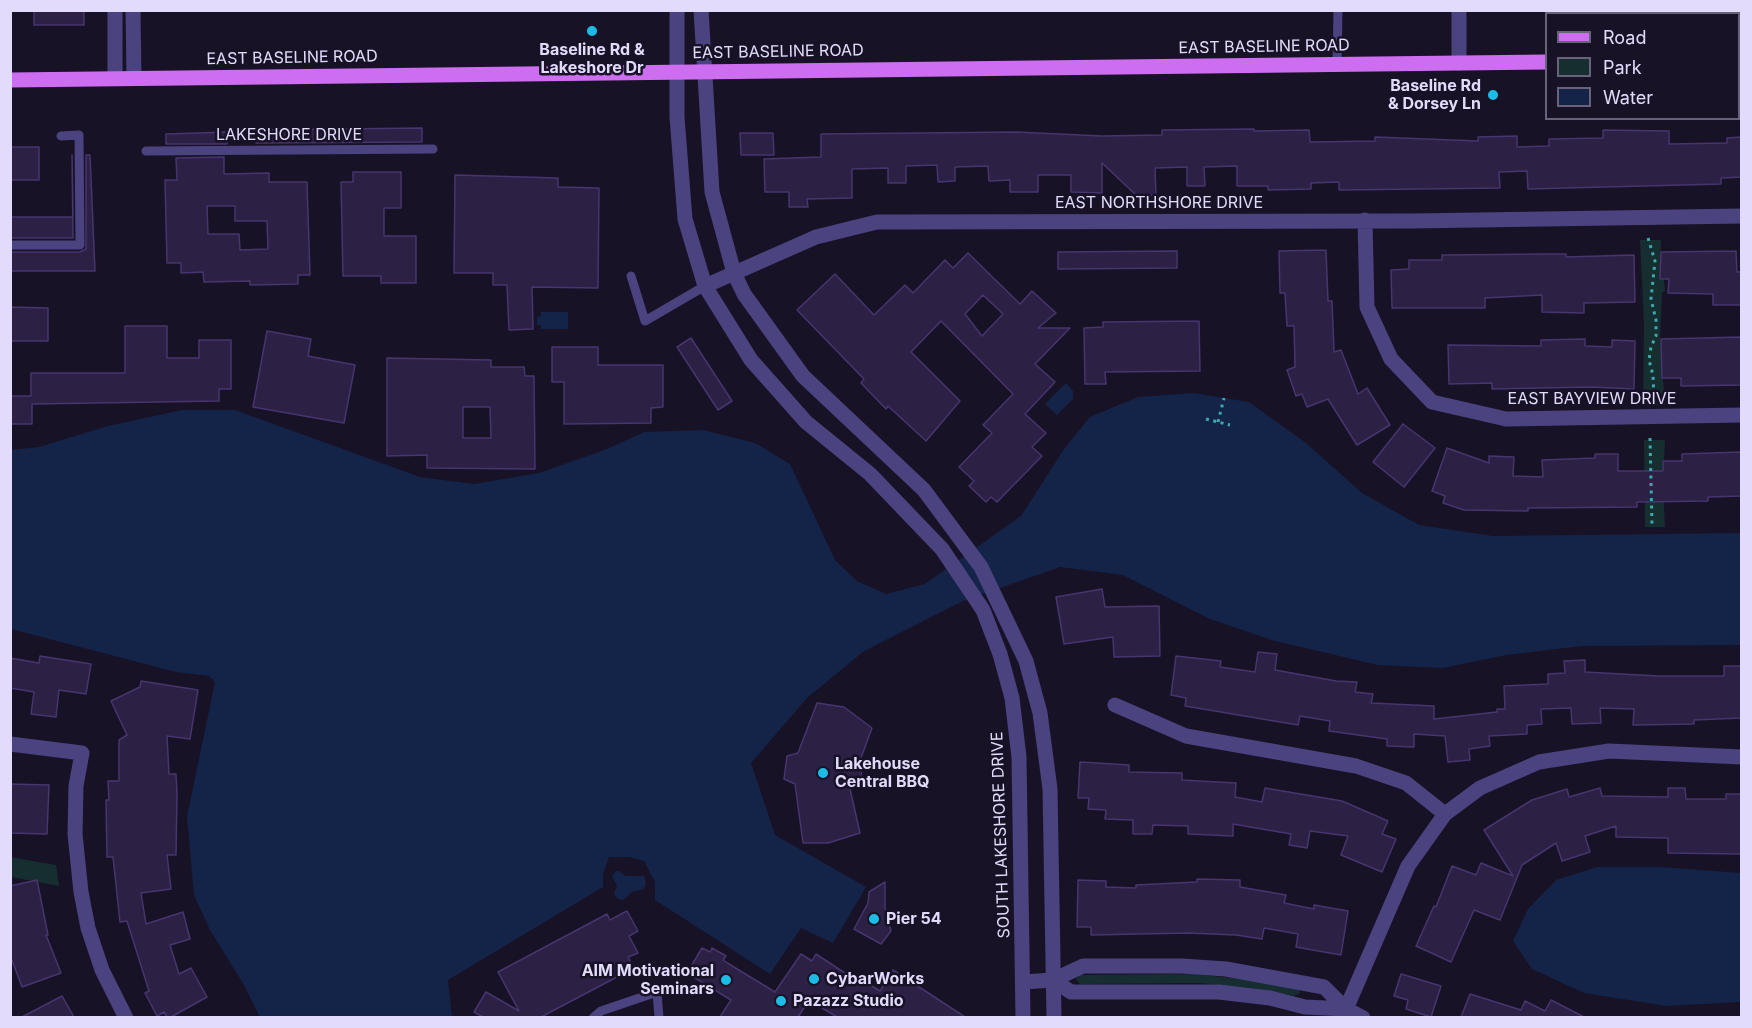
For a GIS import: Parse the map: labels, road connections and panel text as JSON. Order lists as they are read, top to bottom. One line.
{"streets":{"main road":["EAST BASELINE ROAD"],"street":["EAST NORTHSHORE DRIVE","EAST BAYVIEW DRIVE","SOUTH LAKESHORE DRIVE"],"lane":["LAKESHORE DRIVE"]},"crossings":[["EAST BASELINE ROAD","SOUTH LAKESHORE DRIVE"],["EAST NORTHSHORE DRIVE","EAST BAYVIEW DRIVE"],["EAST NORTHSHORE DRIVE","SOUTH LAKESHORE DRIVE"]],"places":["Baseline Rd & Lakeshore Dr","Baseline Rd & Dorsey Ln","Lakehouse Central BBQ","Pier 54","CybarWorks","AIM Motivational Seminars","Pazazz Studio"],"legend":["Road","Park","Water"]}
